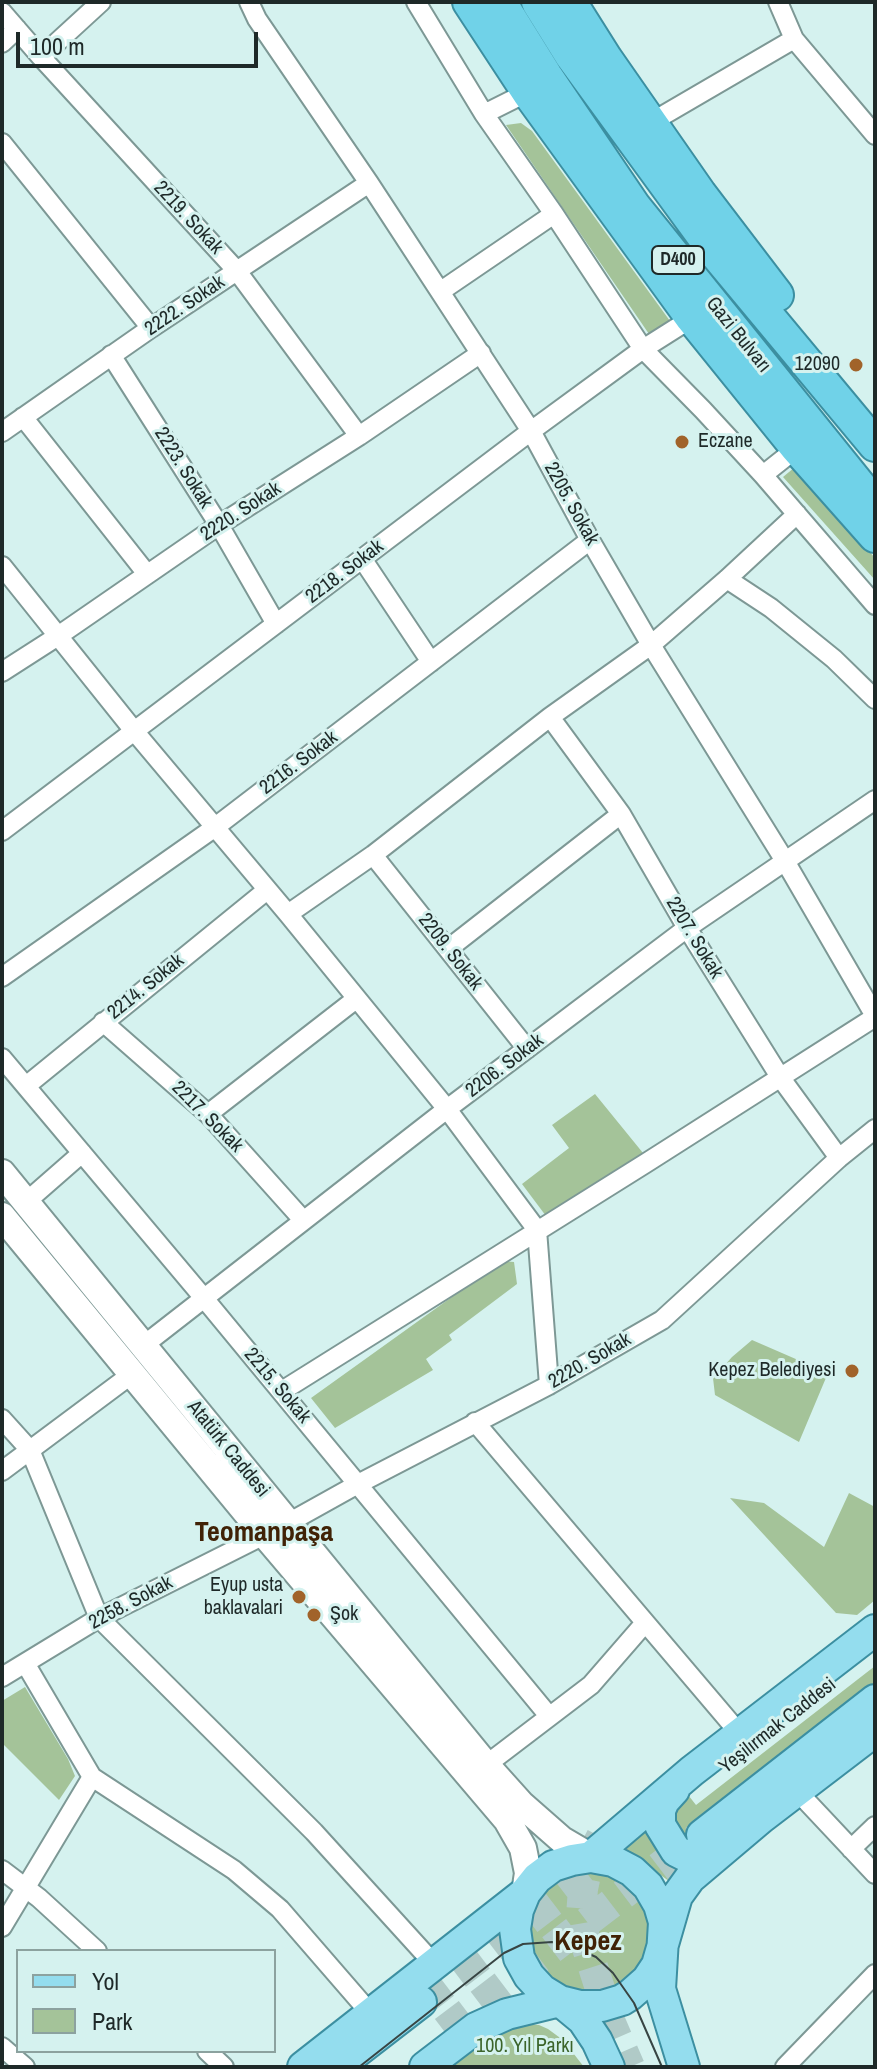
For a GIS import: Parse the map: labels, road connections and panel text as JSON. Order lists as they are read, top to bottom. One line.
{"streets":{"highway":["D400","Gazi Bulvarı"],"main road":["Atatürk Caddesi","Yeşilırmak Caddesi"],"street":["2219. Sokak","2222. Sokak","2223. Sokak","2205. Sokak","2220. Sokak","2218. Sokak","2216. Sokak","2207. Sokak","2209. Sokak","2214. Sokak","2206. Sokak","2217. Sokak","2215. Sokak","2258. Sokak"]},"crossings":[["2219. Sokak","2222. Sokak"],["2219. Sokak","2220. Sokak"],["2222. Sokak","2223. Sokak"],["2222. Sokak","2205. Sokak"],["2223. Sokak","2220. Sokak"],["2223. Sokak","2218. Sokak"],["2205. Sokak","2220. Sokak"],["2205. Sokak","2218. Sokak"],["2205. Sokak","2216. Sokak"],["2205. Sokak","2206. Sokak"],["2220. Sokak","2207. Sokak"],["2220. Sokak","2215. Sokak"],["2220. Sokak","Atatürk Caddesi"],["2220. Sokak","2258. Sokak"],["2207. Sokak","2206. Sokak"],["2209. Sokak","2206. Sokak"],["2214. Sokak","2217. Sokak"],["2214. Sokak","2215. Sokak"],["2206. Sokak","2217. Sokak"],["2206. Sokak","2215. Sokak"],["2206. Sokak","Atatürk Caddesi"],["Atatürk Caddesi","2258. Sokak"]],"districts":["Teomanpaşa","Kepez"],"parks":["100. Yıl Parkı"],"places":["12090","Eczane","Kepez Belediyesi","Eyup usta baklavalari","Şok"],"legend":["Yol","Park"],"scale_bar":"100 m"}
